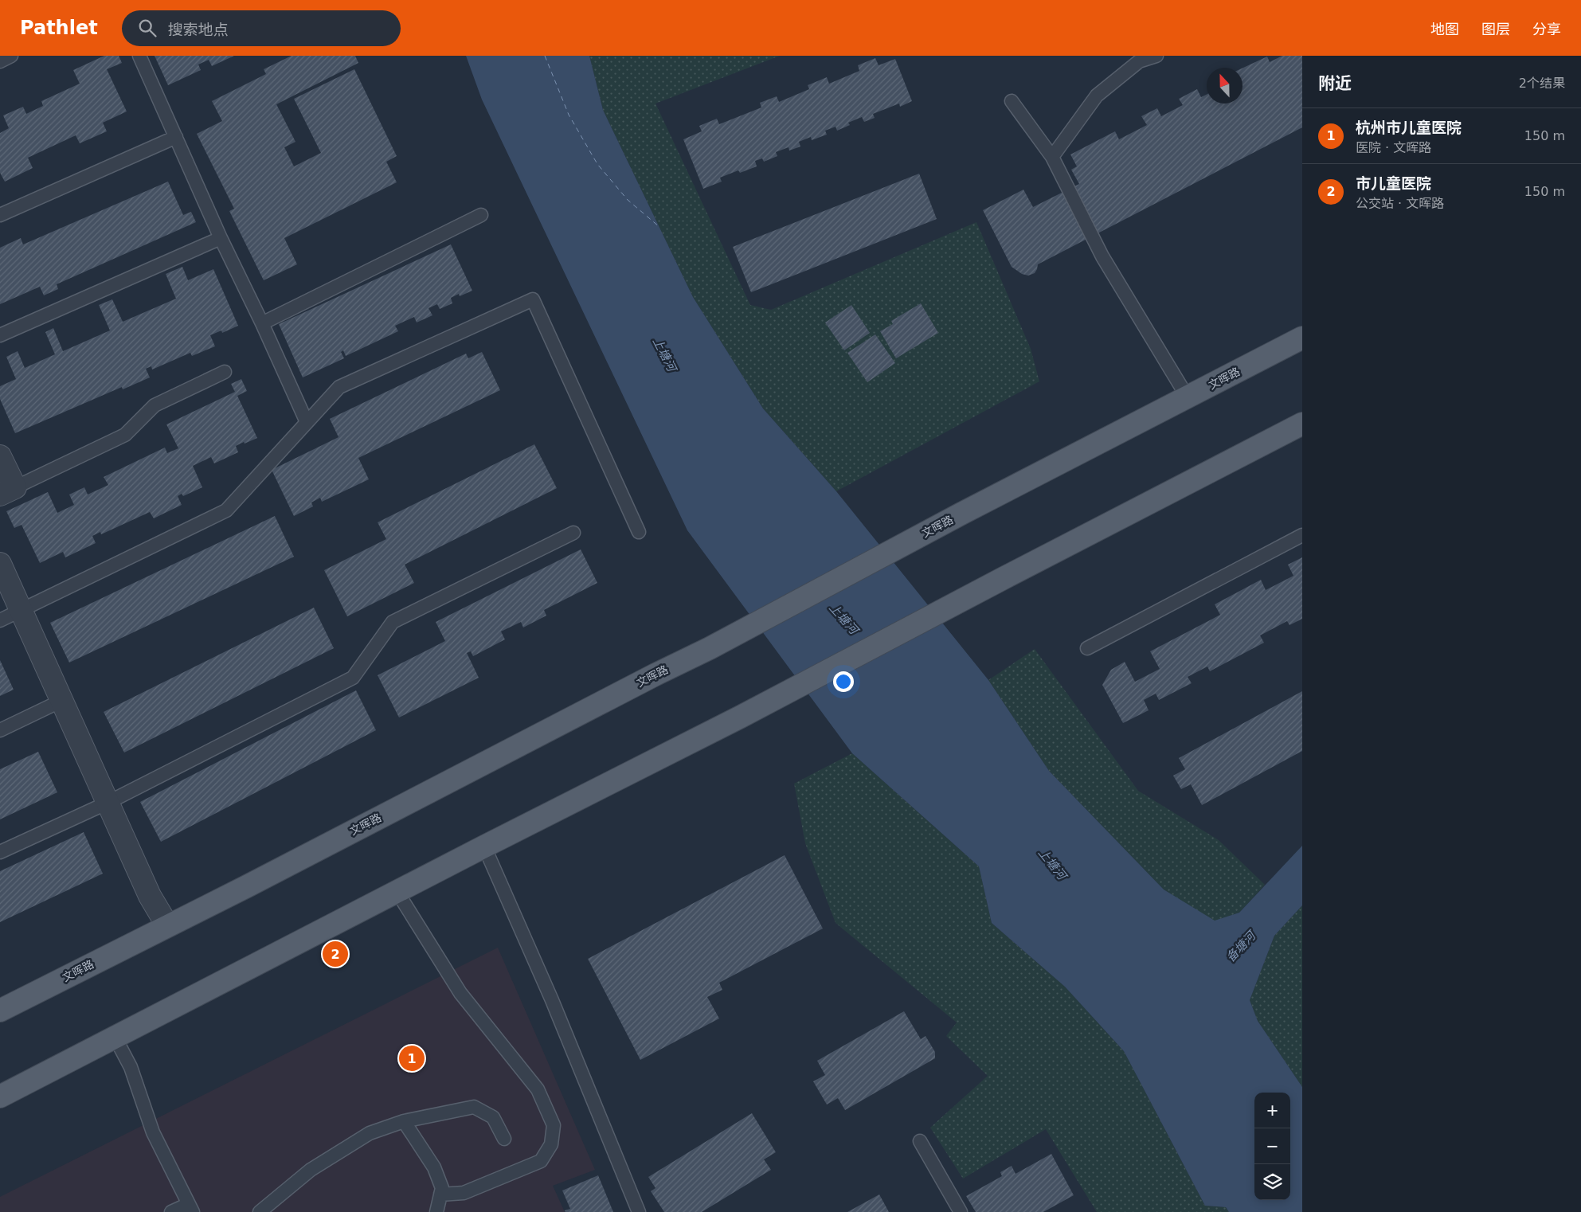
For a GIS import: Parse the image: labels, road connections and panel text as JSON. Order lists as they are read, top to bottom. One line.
{"streets":{"main road":["文晖路"]},"water":["上塘河","备塘河"],"north":"top","page":{"header":"Pathlet","search":"搜索地点","nav":["地图","图层","分享"],"heading":["附近","2个结果"],"list":[{"mark":"1","name":"杭州市儿童医院","note":"医院 · 文晖路","value":"150 m"},{"mark":"2","name":"市儿童医院","note":"公交站 · 文晖路","value":"150 m"}],"pins":["2","1"],"map_buttons":["+","−"]}}
